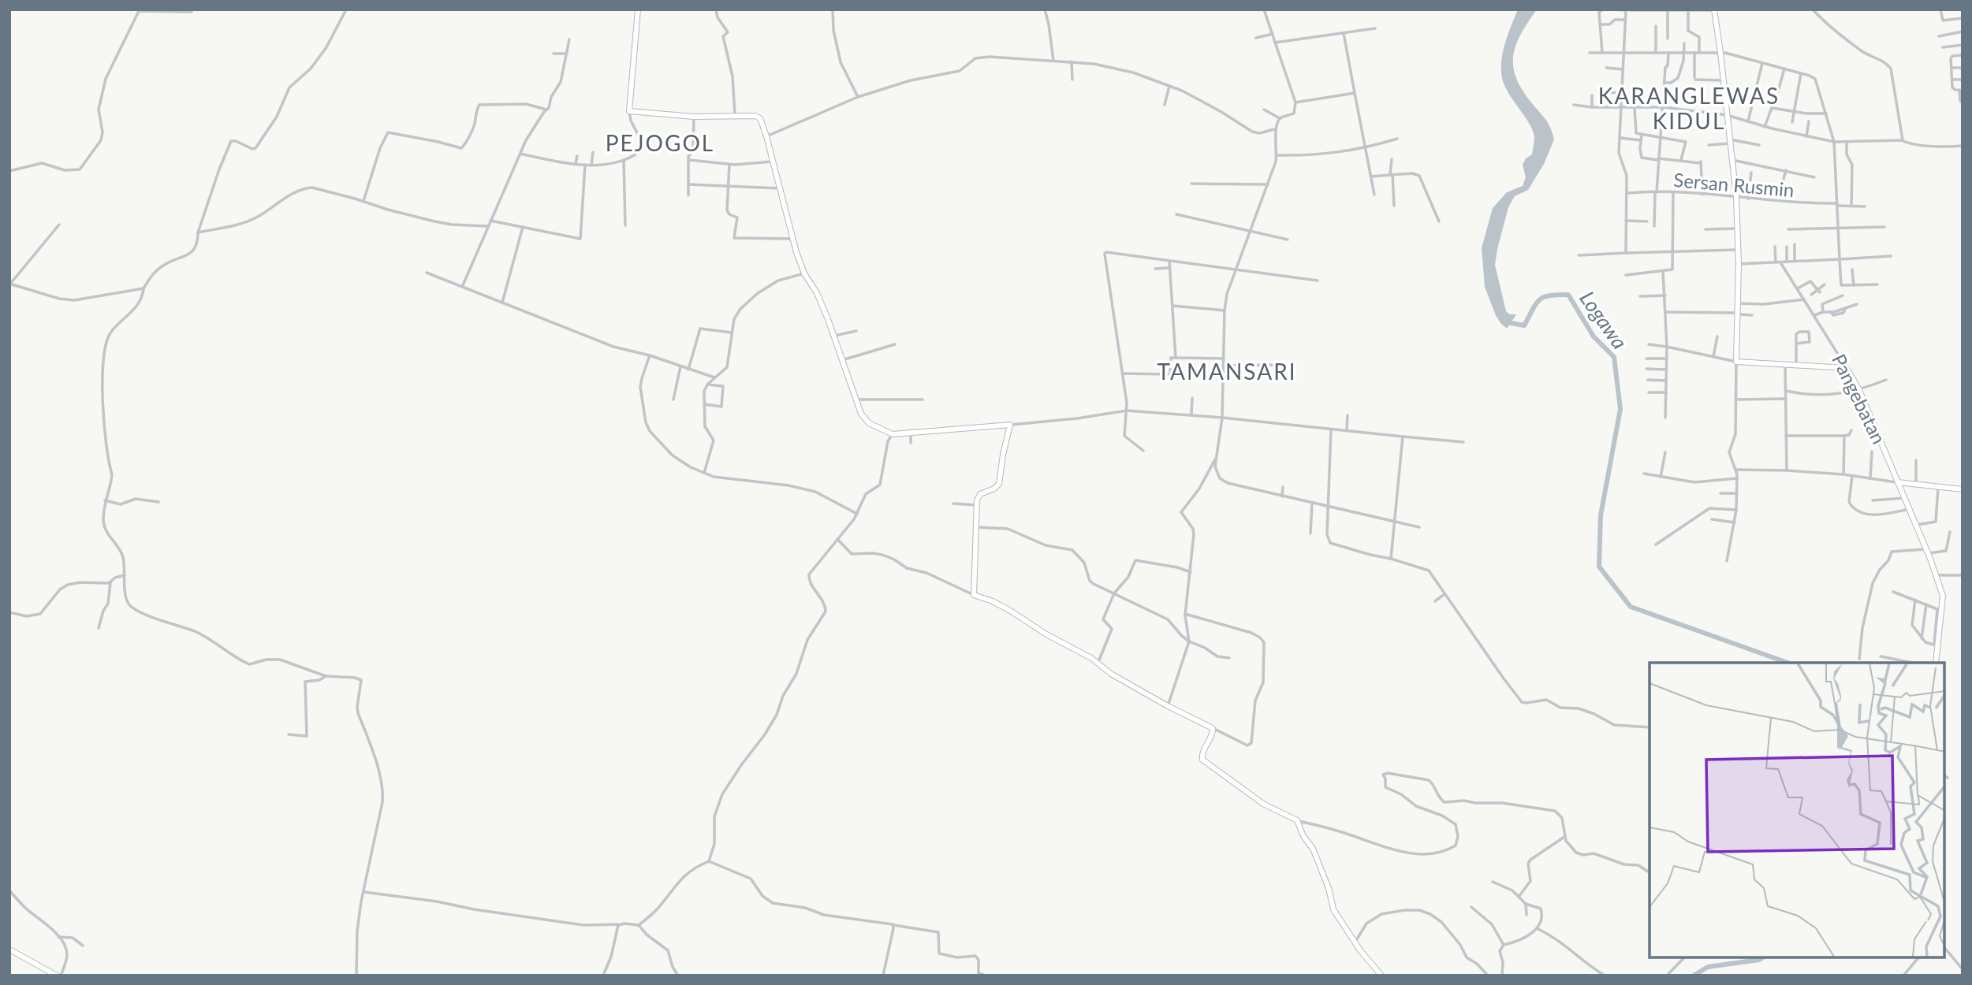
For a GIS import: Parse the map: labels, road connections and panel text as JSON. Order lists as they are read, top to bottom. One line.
{"streets":{"street":["Sersan Rusmin","Pangebatan"]},"districts":["KARANGLEWAS KIDUL","PEJOGOL","TAMANSARI"],"water":["Logawa"]}
